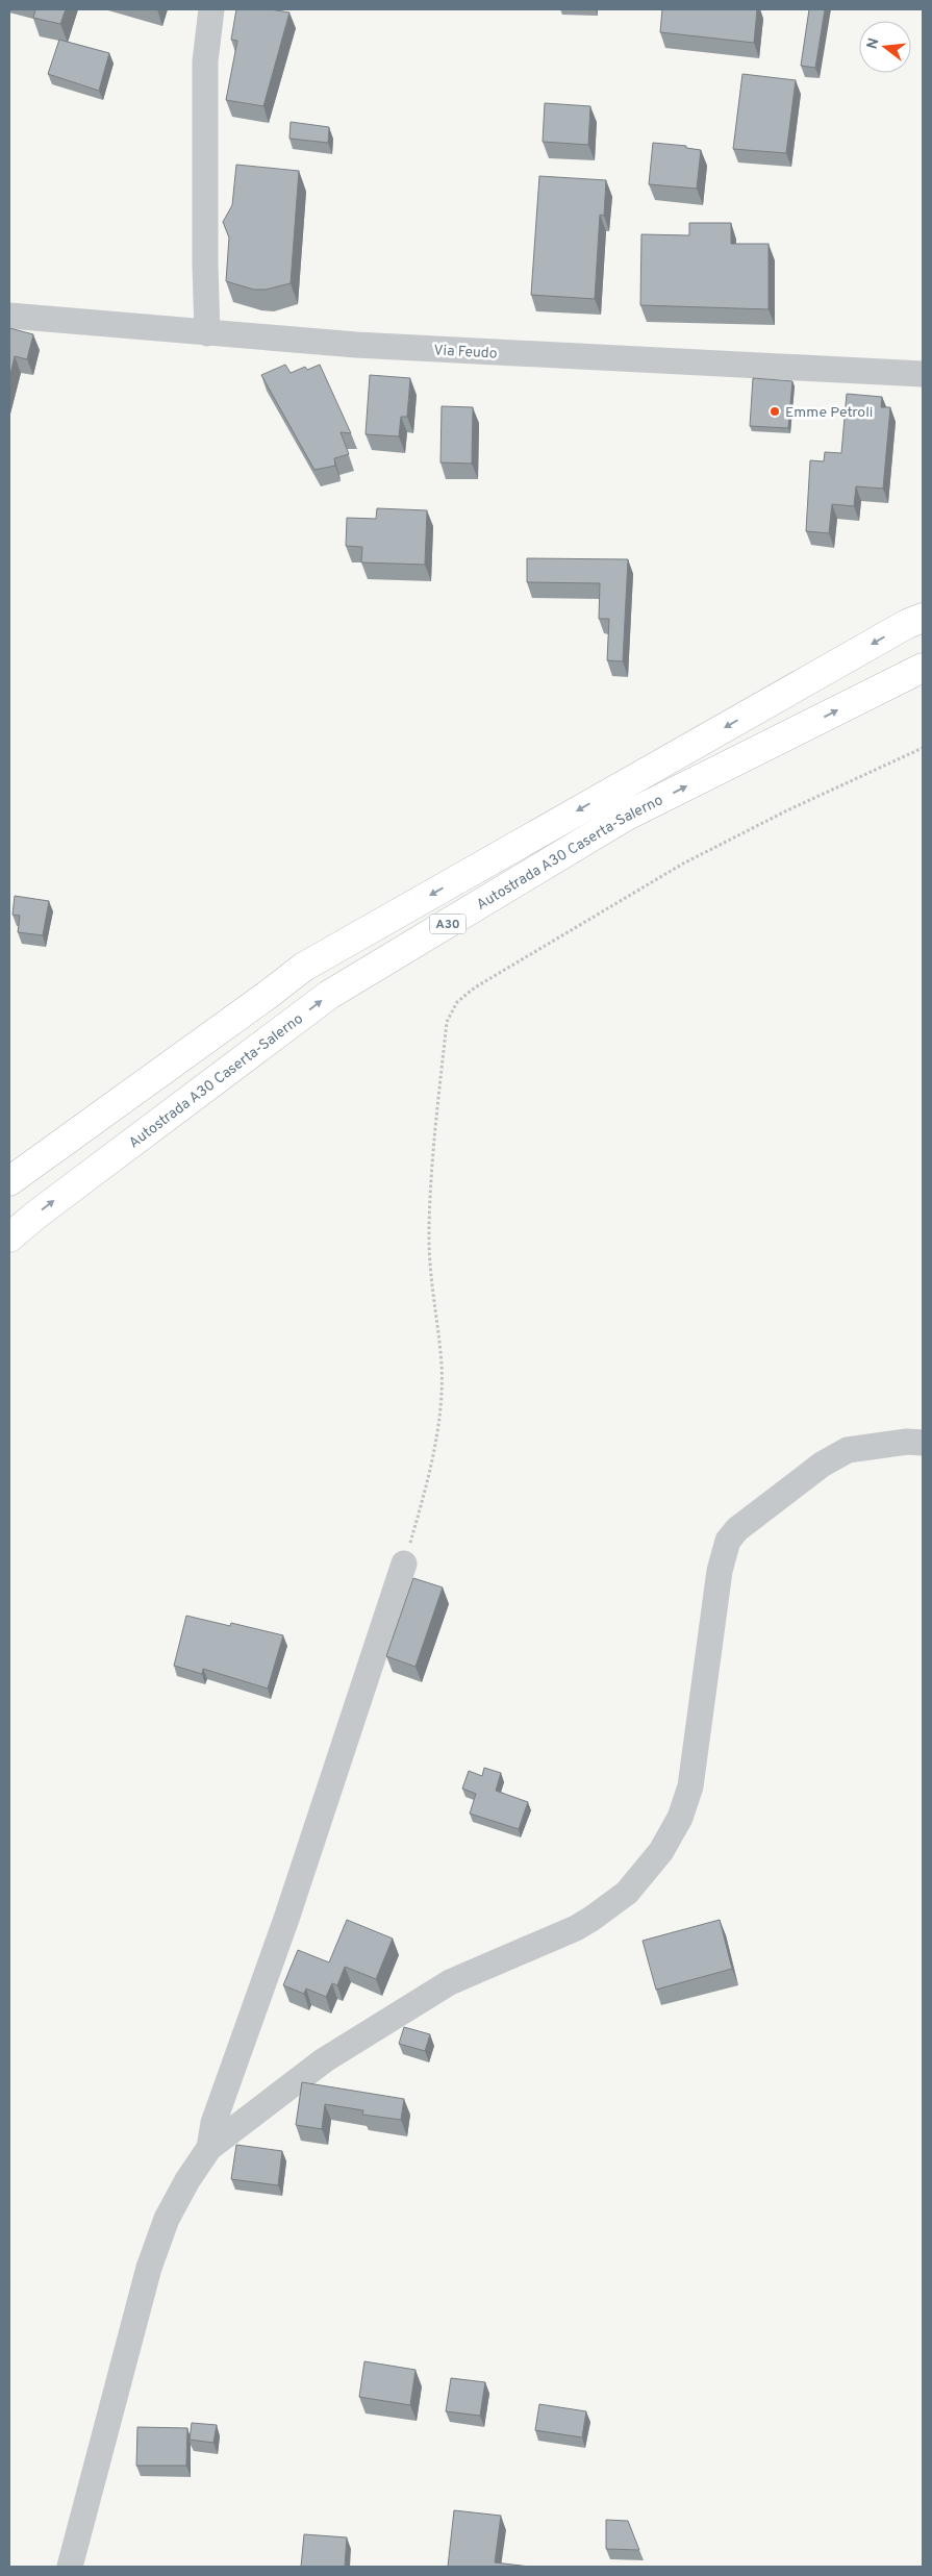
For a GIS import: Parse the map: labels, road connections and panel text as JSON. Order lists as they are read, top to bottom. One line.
{"streets":{"highway":["Autostrada A30 Caserta-Salerno","A30"],"street":["Via Feudo"]},"places":["Emme Petroli"],"north":"left"}
